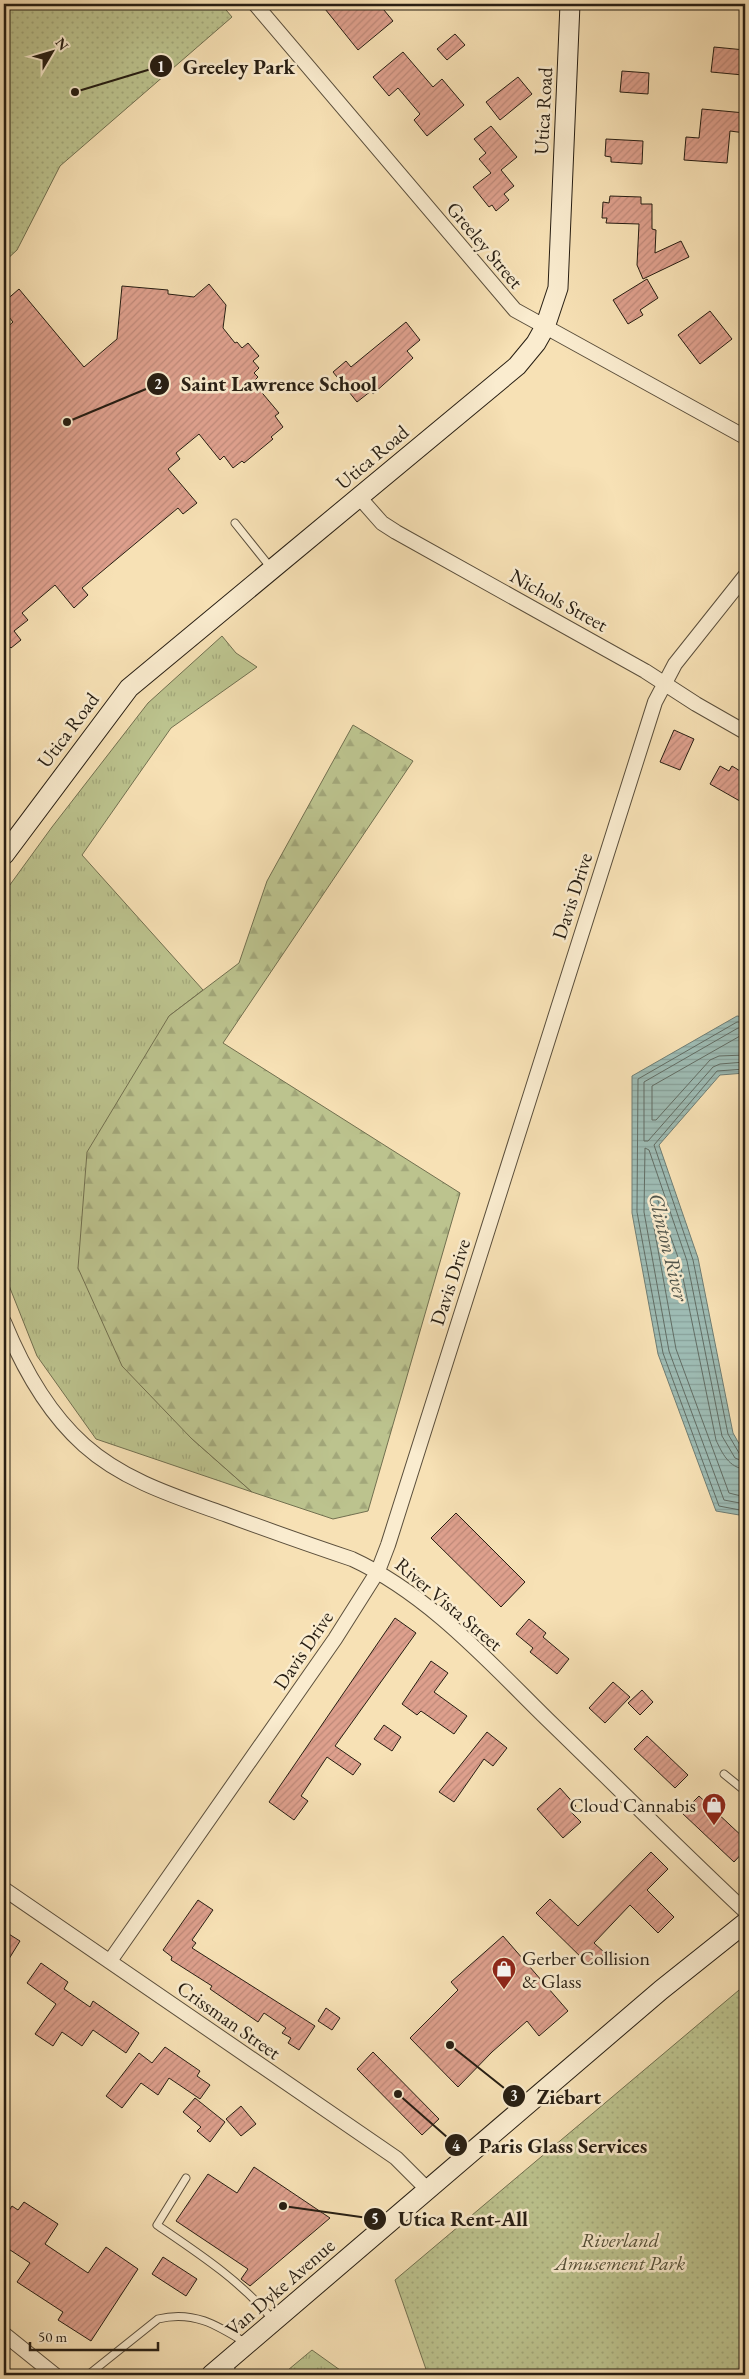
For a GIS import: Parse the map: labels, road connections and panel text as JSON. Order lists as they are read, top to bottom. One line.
{"streets":{"street":["Utica Road","Greeley Street","Nichols Street","Davis Drive","River Vista Street","Crissman Street","Van Dyke Avenue"]},"crossings":[["Utica Road","Greeley Street"],["Utica Road","Nichols Street"],["Nichols Street","Davis Drive"],["Davis Drive","River Vista Street"],["Davis Drive","Crissman Street"],["Crissman Street","Van Dyke Avenue"]],"water":["Clinton River"],"parks":["Riverland Amusement Park"],"places":{"other":["Greeley Park","Saint Lawrence School","Ziebart","Paris Glass Services","Utica Rent-All"],"shop":["Cloud Cannabis","Gerber Collision & Glass"]},"scale_bar":"50 m","north":"top right"}
